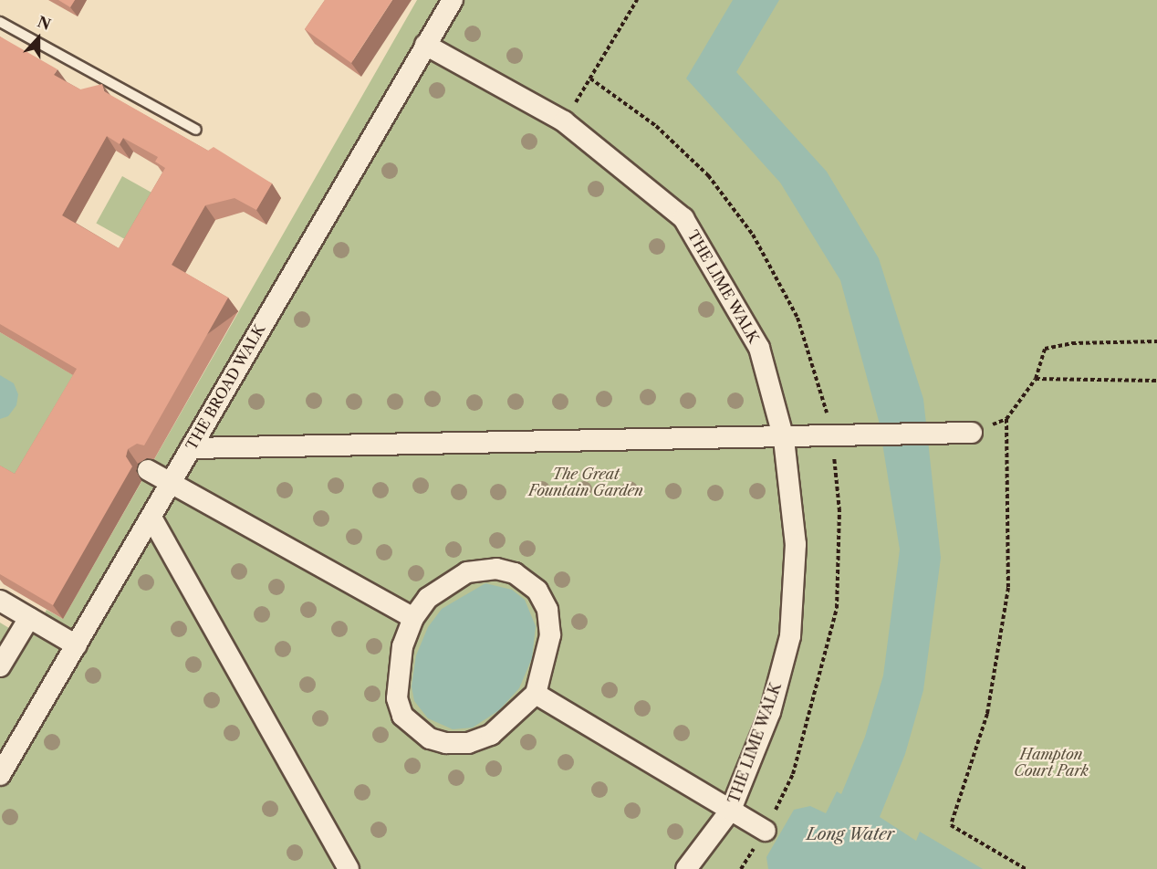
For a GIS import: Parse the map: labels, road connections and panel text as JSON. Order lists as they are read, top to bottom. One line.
{"streets":{"street":["THE LIME WALK","THE BROAD WALK"]},"crossings":[["THE LIME WALK","THE BROAD WALK"]],"water":["Long Water"],"parks":["The Great Fountain Garden","Hampton Court Park"],"north":"top"}
